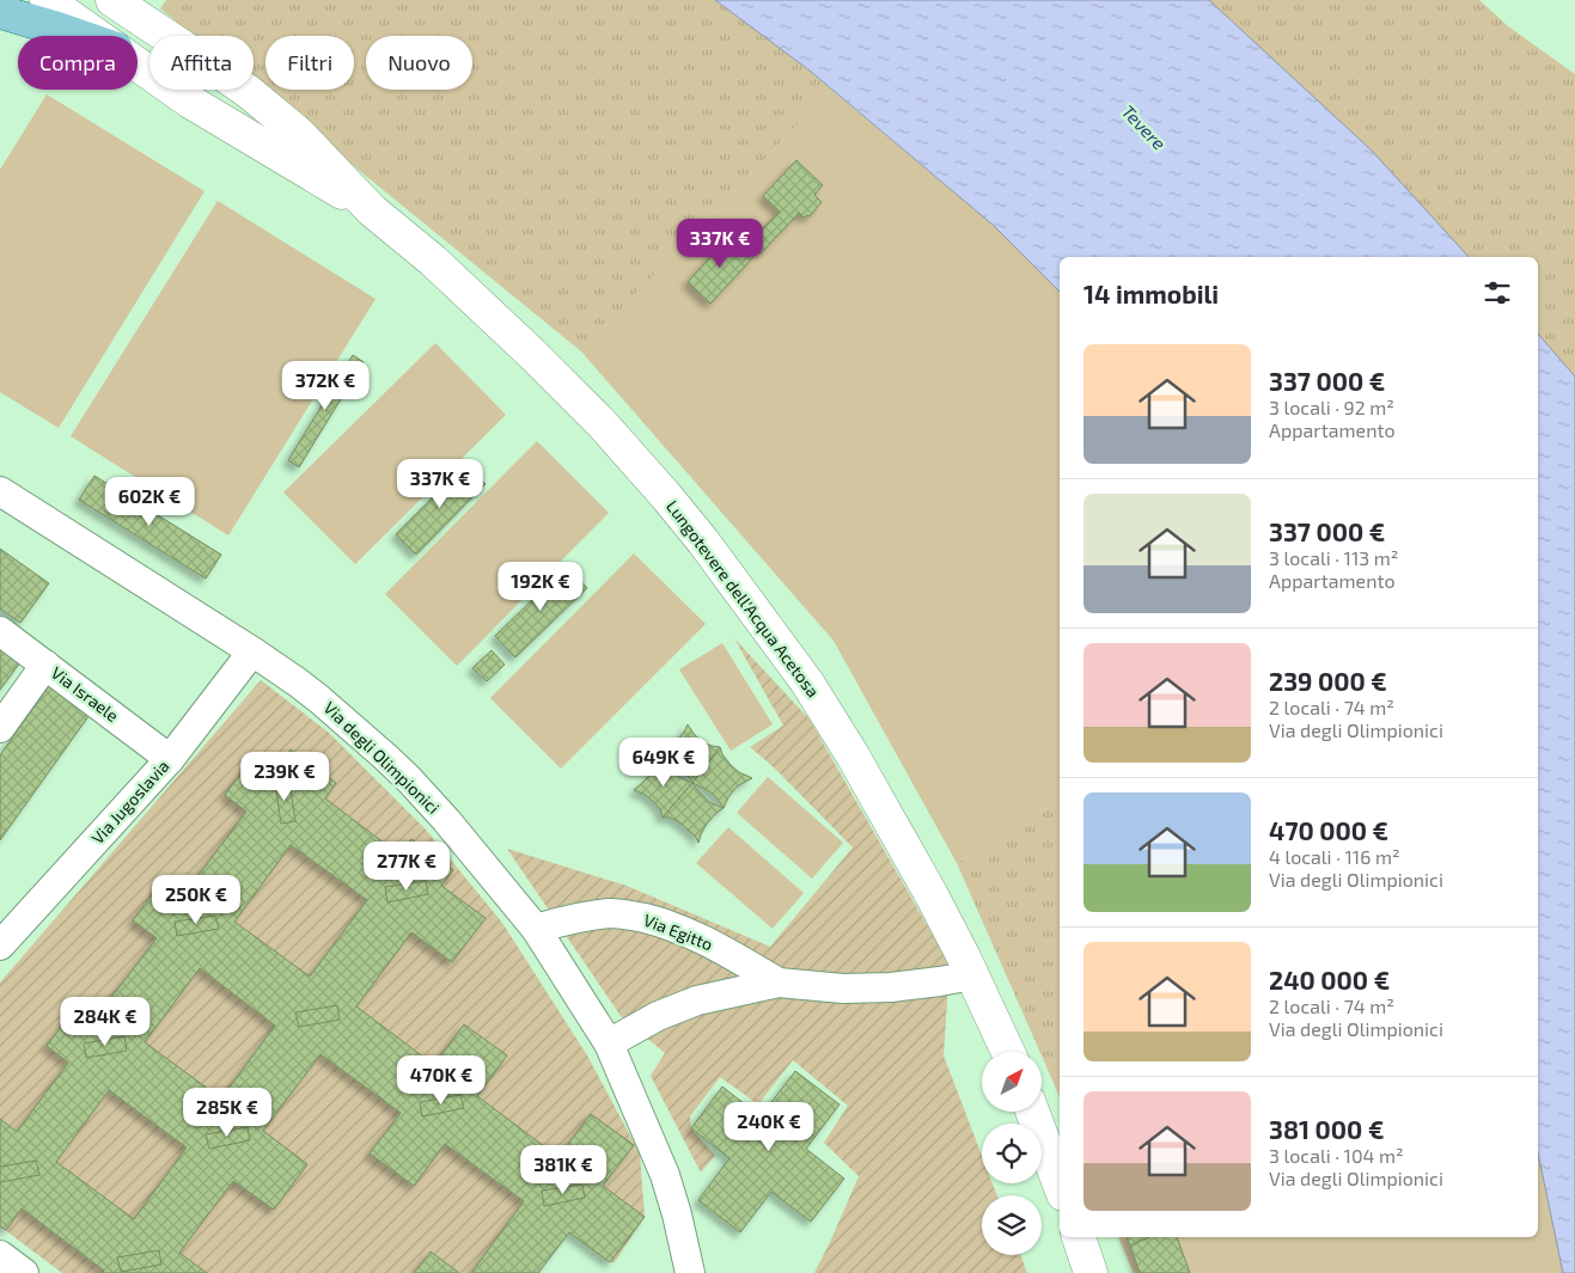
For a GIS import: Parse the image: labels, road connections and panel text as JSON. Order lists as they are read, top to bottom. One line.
{"streets":{"main road":["Lungotevere dell'Acqua Acetosa"],"street":["Via Israele","Via degli Olimpionici","Via Jugoslavia","Via Egitto"]},"crossings":[["Lungotevere dell'Acqua Acetosa","Via Egitto"],["Via Israele","Via Jugoslavia"],["Via degli Olimpionici","Via Jugoslavia"],["Via degli Olimpionici","Via Egitto"]],"water":["Tevere"],"north":"top right","page":{"chip":["Compra","Affitta","Filtri","Nuovo"],"price":["337K €","372K €","337K €","602K €","192K €","649K €","239K €","277K €","250K €","284K €","470K €","285K €","240K €","381K €"],"heading":"14 immobili","list":[{"name":"337 000 €","note":"3 locali · 92 m² · Appartamento"},{"name":"337 000 €","note":"3 locali · 113 m² · Appartamento"},{"name":"239 000 €","note":"2 locali · 74 m² · Via degli Olimpionici"},{"name":"470 000 €","note":"4 locali · 116 m² · Via degli Olimpionici"},{"name":"240 000 €","note":"2 locali · 74 m² · Via degli Olimpionici"},{"name":"381 000 €","note":"3 locali · 104 m² · Via degli Olimpionici"}]}}
